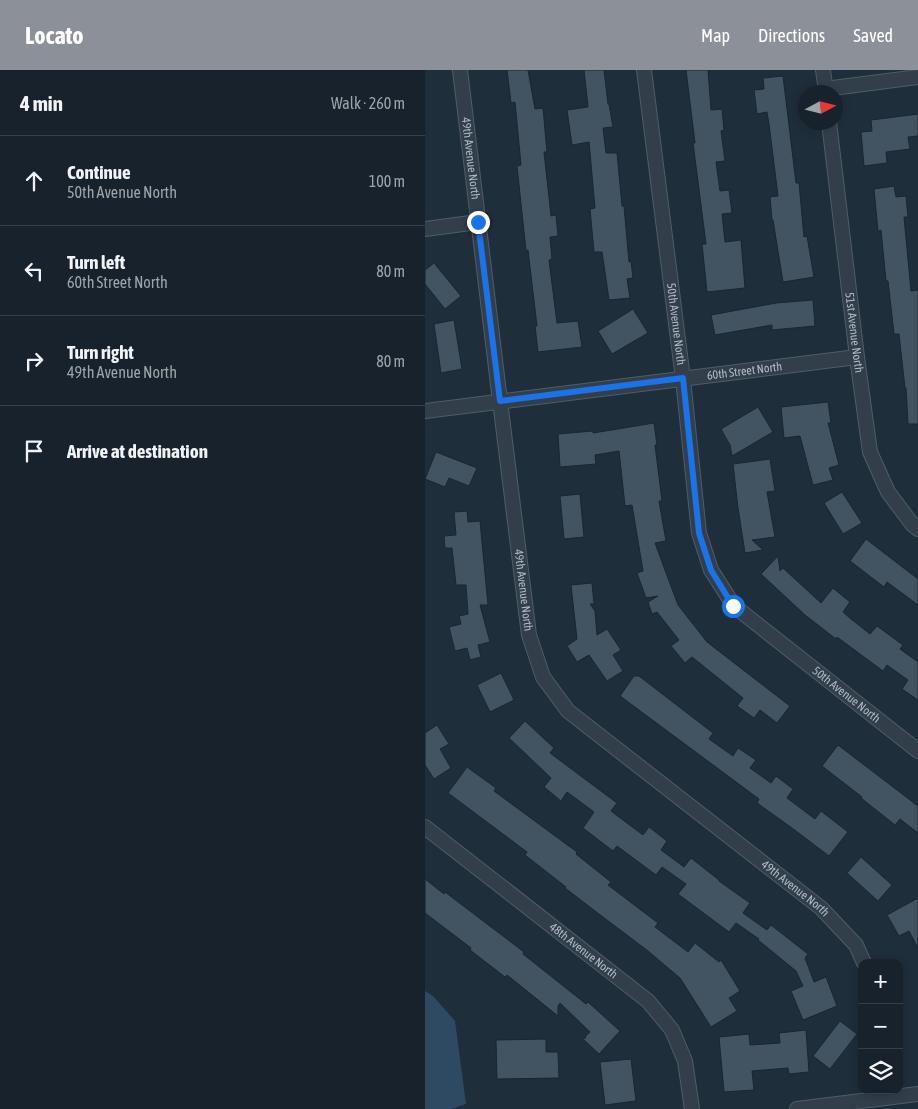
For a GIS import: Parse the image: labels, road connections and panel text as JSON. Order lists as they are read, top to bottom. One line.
{"streets":{"street":["49th Avenue North","50th Avenue North","51st Avenue North","60th Street North","48th Avenue North"]},"crossings":[["49th Avenue North","60th Street North"],["50th Avenue North","60th Street North"],["51st Avenue North","60th Street North"]],"north":"right","page":{"header":"Locato","nav":["Map","Directions","Saved"],"heading":["4 min","Walk · 260 m"],"list":[["Continue","50th Avenue North","100 m"],["Turn left","60th Street North","80 m"],["Turn right","49th Avenue North","80 m"],"Arrive at destination"],"map_buttons":["+","−"]}}
